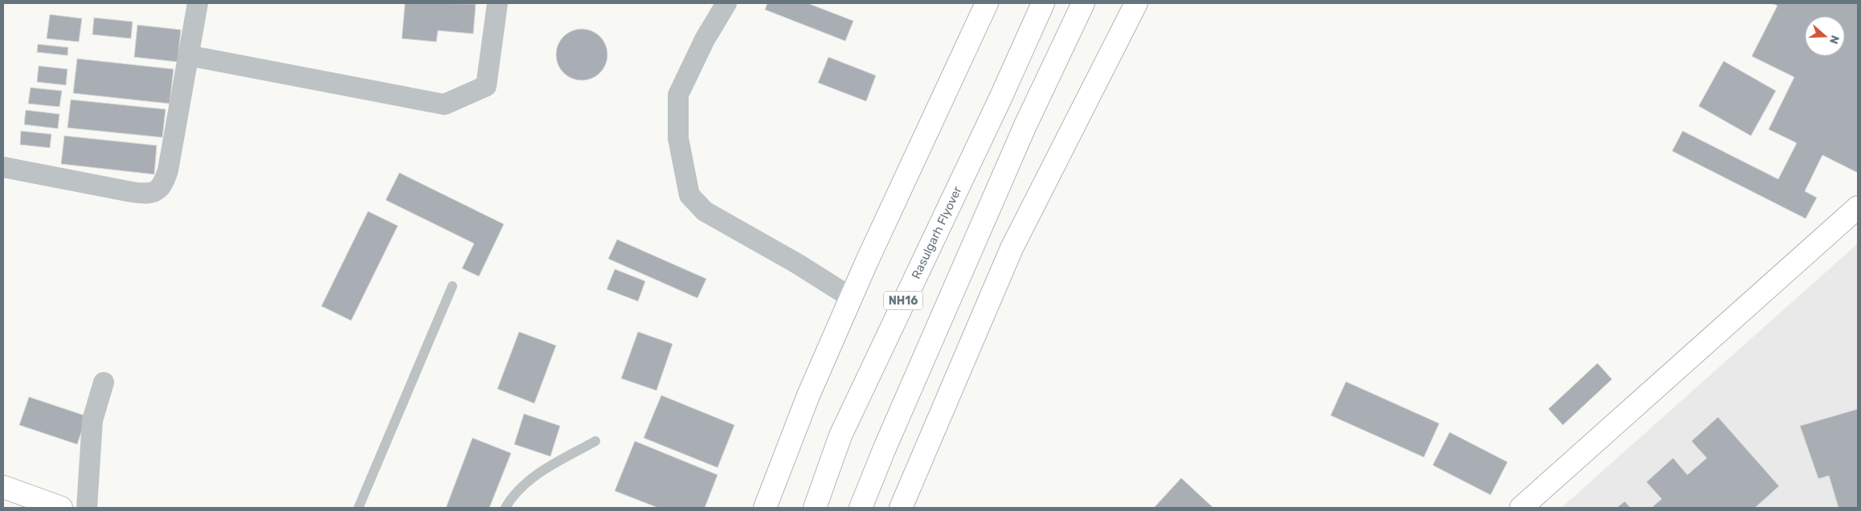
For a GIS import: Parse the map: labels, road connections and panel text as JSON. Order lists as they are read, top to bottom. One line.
{"streets":{"main road":["Rasulgarh Flyover","NH16"]},"north":"right"}
